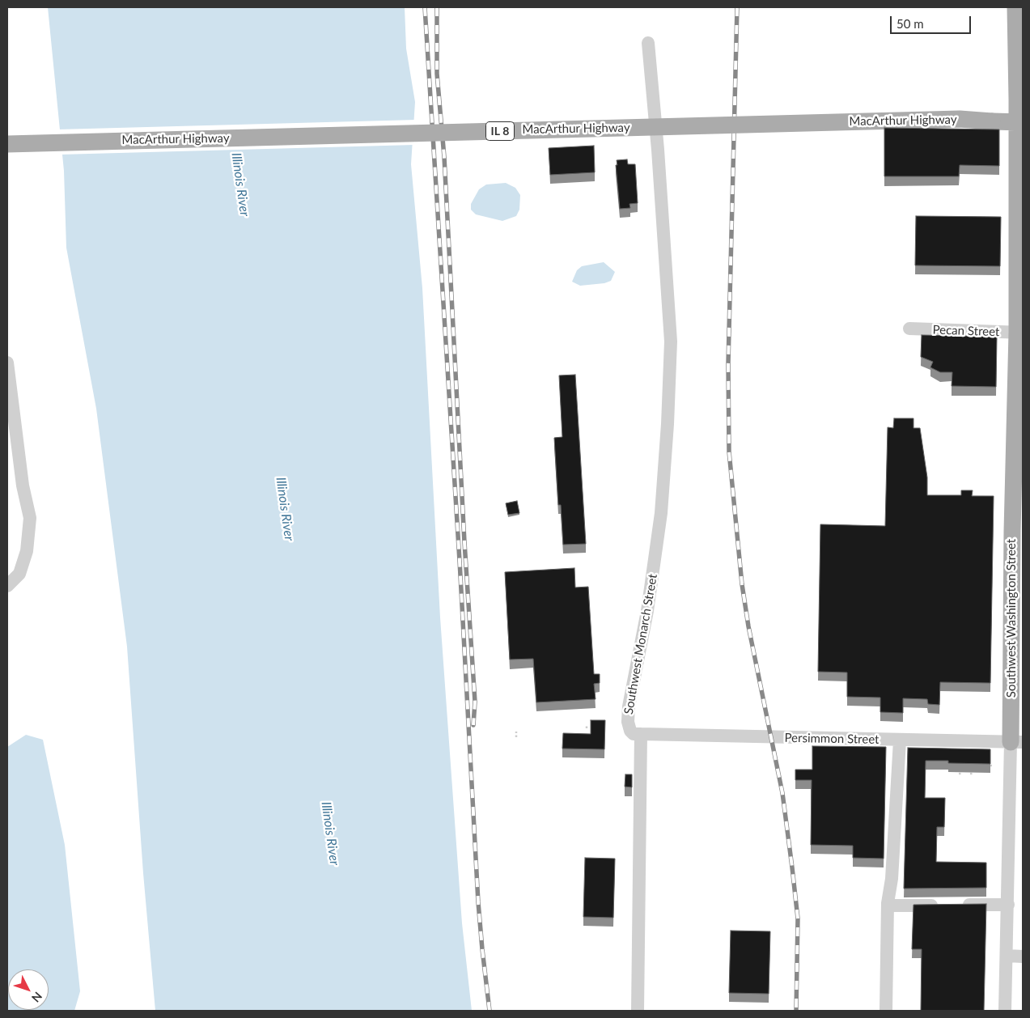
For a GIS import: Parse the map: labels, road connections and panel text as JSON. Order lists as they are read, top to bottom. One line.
{"streets":{"main road":["MacArthur Highway","IL 8","Southwest Washington Street"],"street":["Pecan Street","Southwest Monarch Street","Persimmon Street"]},"crossings":[["MacArthur Highway","Southwest Washington Street"],["Pecan Street","Southwest Washington Street"],["Southwest Washington Street","Persimmon Street"],["Southwest Monarch Street","Persimmon Street"]],"water":["Illinois River"],"scale_bar":"50 m","north":"bottom right"}
